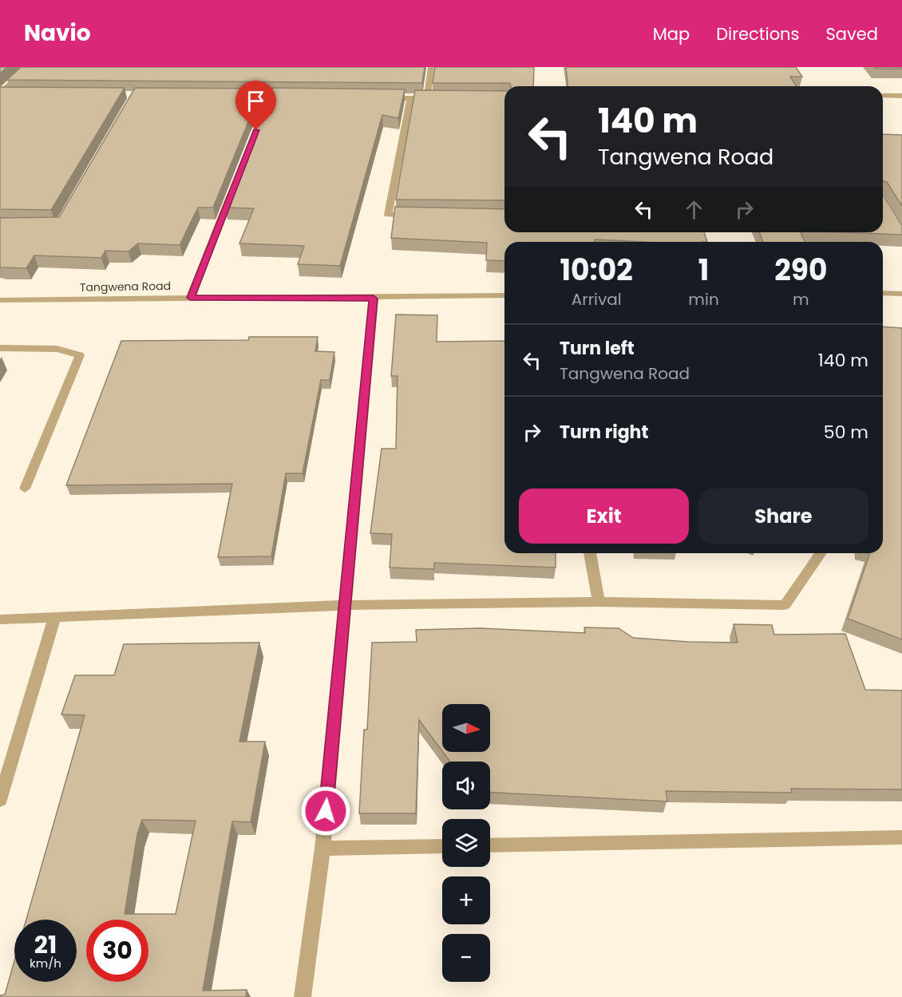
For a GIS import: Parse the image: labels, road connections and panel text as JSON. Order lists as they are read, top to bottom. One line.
{"streets":{"street":["Tangwena Road"]},"north":"right","page":{"header":"Navio","nav":["Map","Directions","Saved"],"turn":["140 m","Tangwena Road"],"eta":["10:02","Arrival","1","min","290","m"],"list":[{"name":"Turn left","note":"Tangwena Road","value":"140 m"},{"name":"Turn right","value":"50 m"}],"buttons":["Exit","Share"],"map_buttons":["+","−"],"speed":"21 km/h","limit":"30"}}
